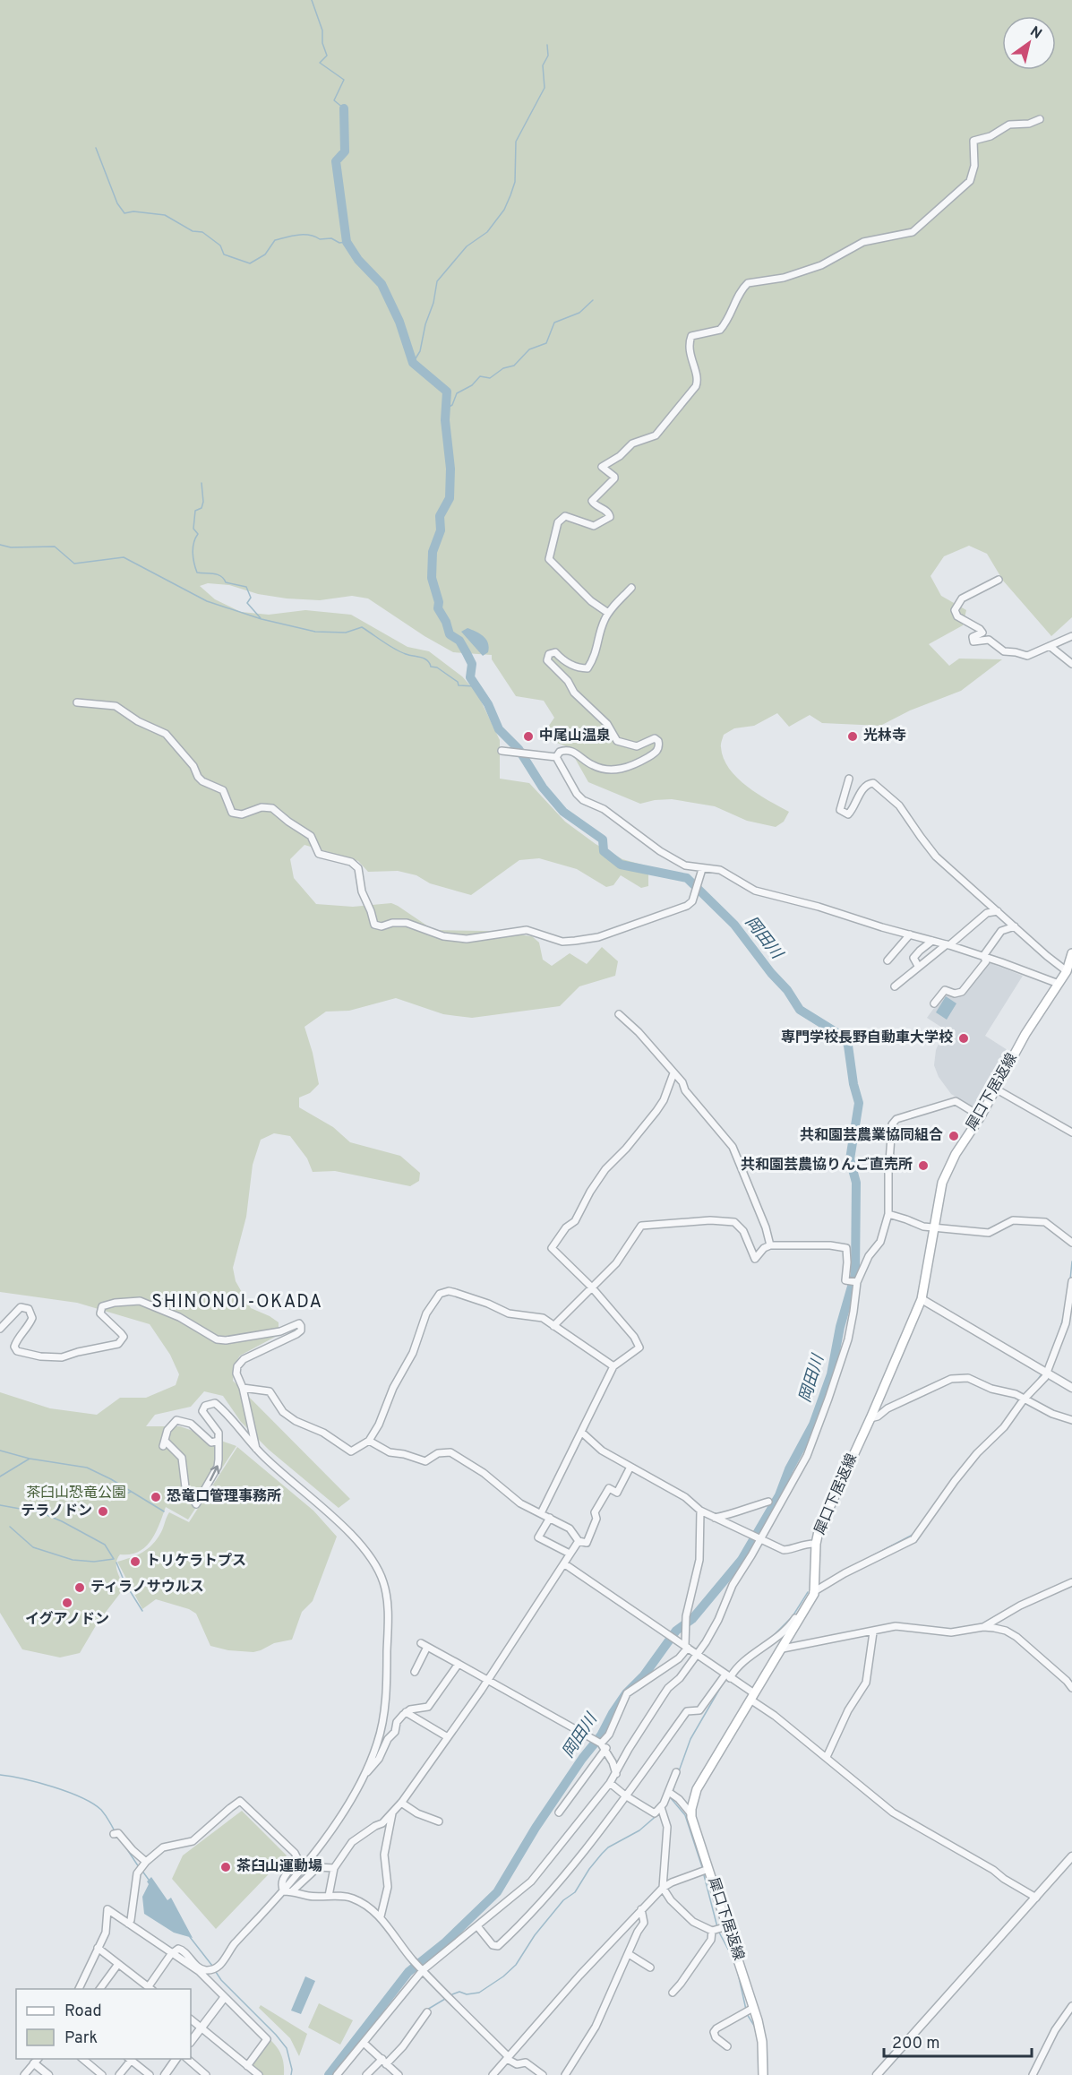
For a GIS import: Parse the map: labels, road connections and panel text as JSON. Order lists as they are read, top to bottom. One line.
{"streets":{"main road":["犀口下居返線"]},"districts":["SHINONOI-OKADA"],"water":["岡田川"],"parks":["茶臼山恐竜公園"],"places":["中尾山温泉","光林寺","専門学校長野自動車大学校","共和園芸農業協同組合","共和園芸農協りんご直売所","恐竜口管理事務所","テラノドン","トリケラトプス","ティラノサウルス","イグアノドン","茶臼山運動場"],"legend":["Road","Park"],"scale_bar":"200 m","north":"top right"}
